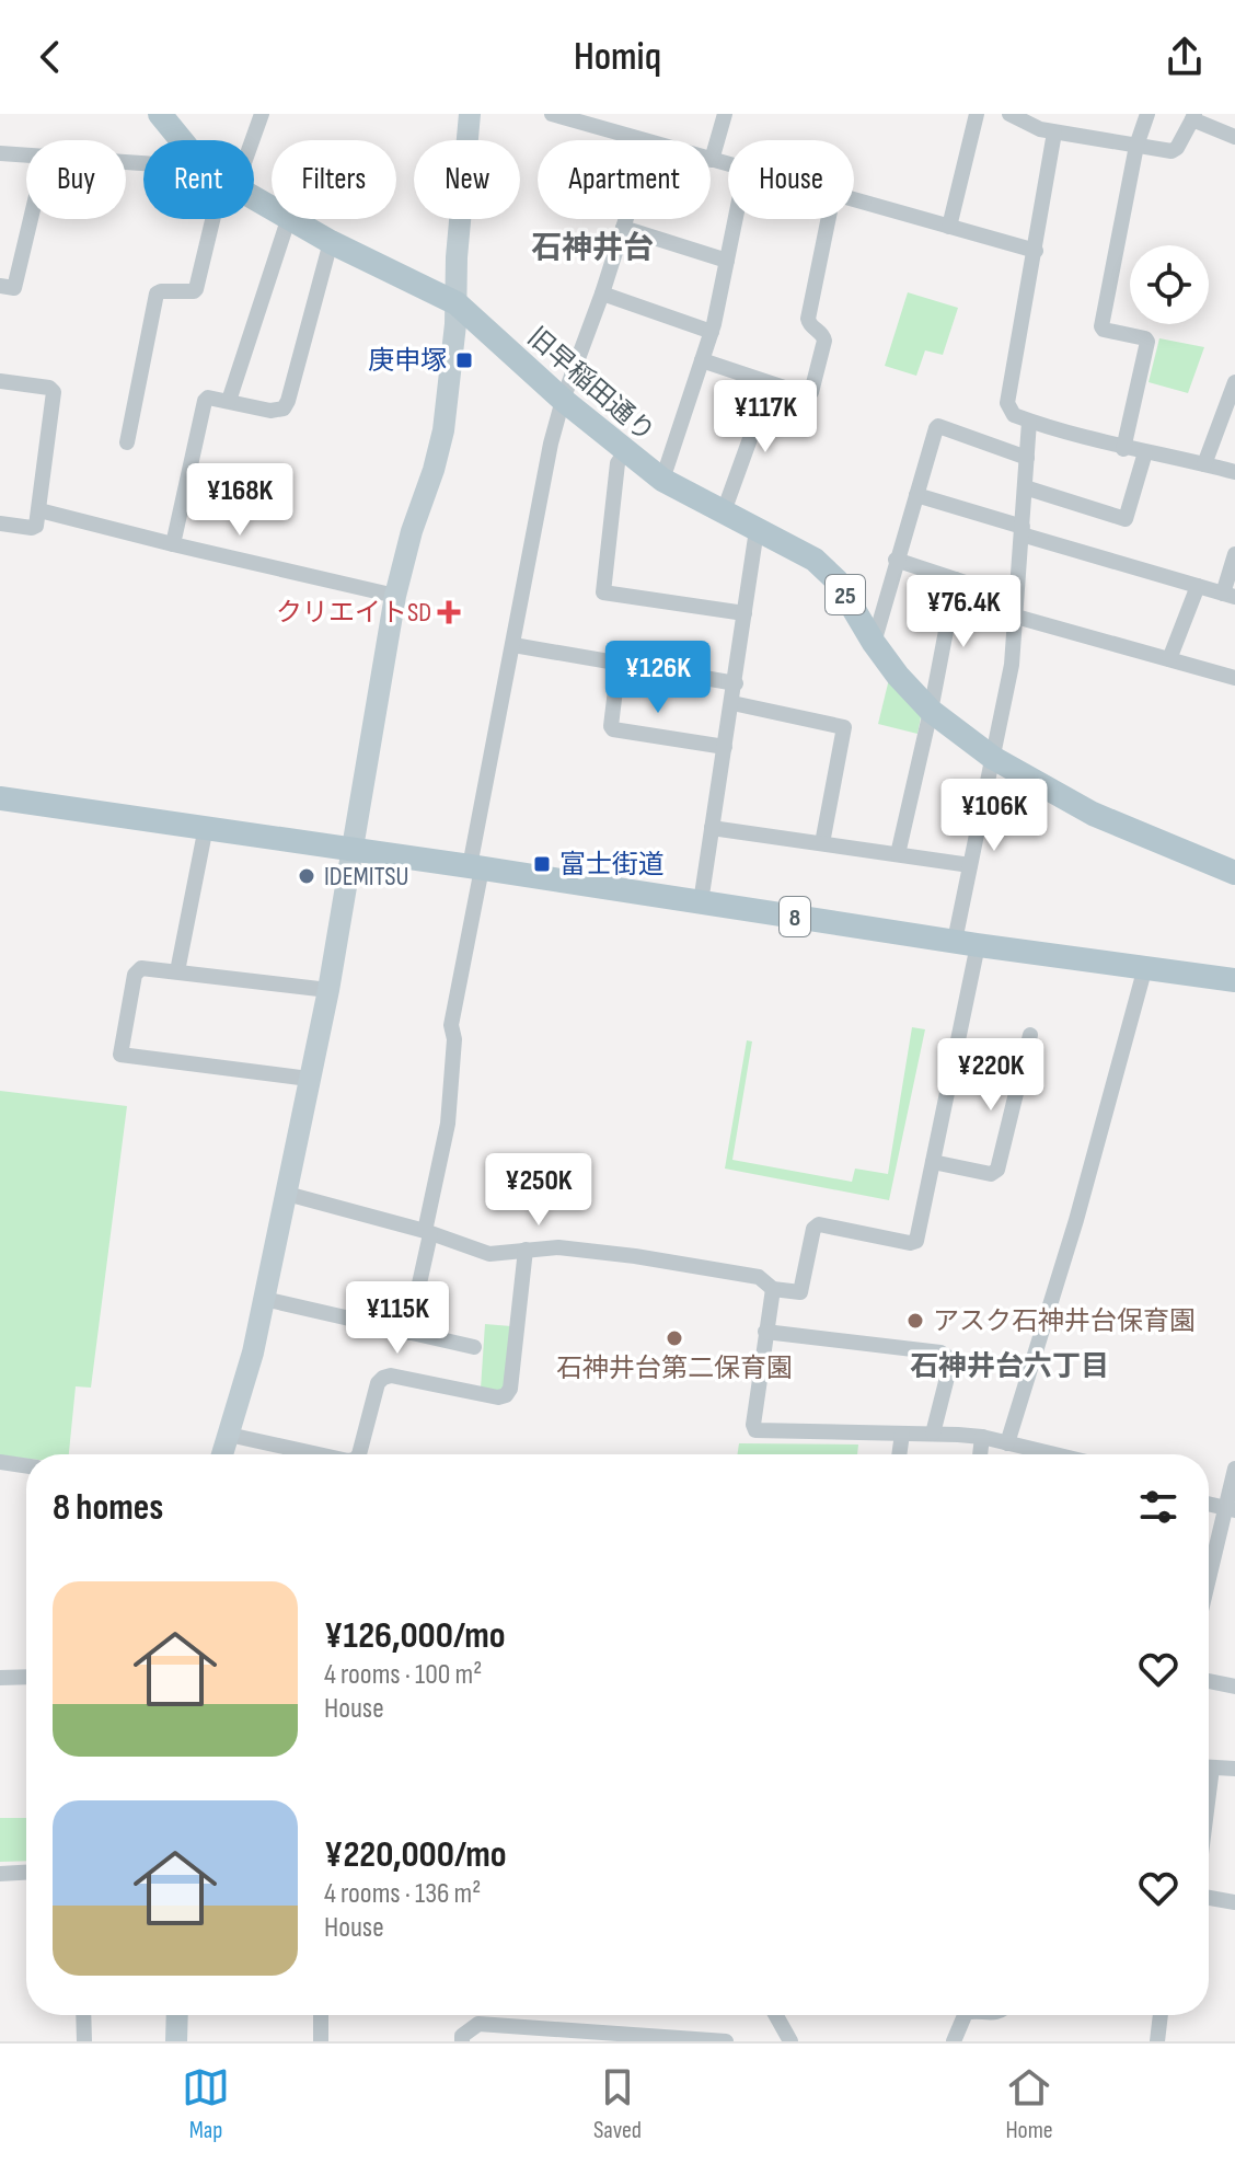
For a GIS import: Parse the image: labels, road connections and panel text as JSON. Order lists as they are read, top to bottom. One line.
{"streets":{"main road":["旧早稲田通り","25","8"]},"districts":["石神井台","石神井台六丁目"],"places":{"transit":["庚申塚","富士街道"],"health":["クリエイトSD"],"other":["IDEMITSU","アスク石神井台保育園","石神井台第二保育園"]},"page":{"header":"Homiq","chip":["Buy","Rent","Filters","New","Apartment","House"],"price":["¥117K","¥168K","¥76.4K","¥126K","¥106K","¥220K","¥250K","¥115K"],"heading":"8 homes","list":[{"name":"¥126,000/mo","note":"4 rooms · 100 m² · House"},{"name":"¥220,000/mo","note":"4 rooms · 136 m² · House"}],"tabs":["Map","Saved","Home"]}}
